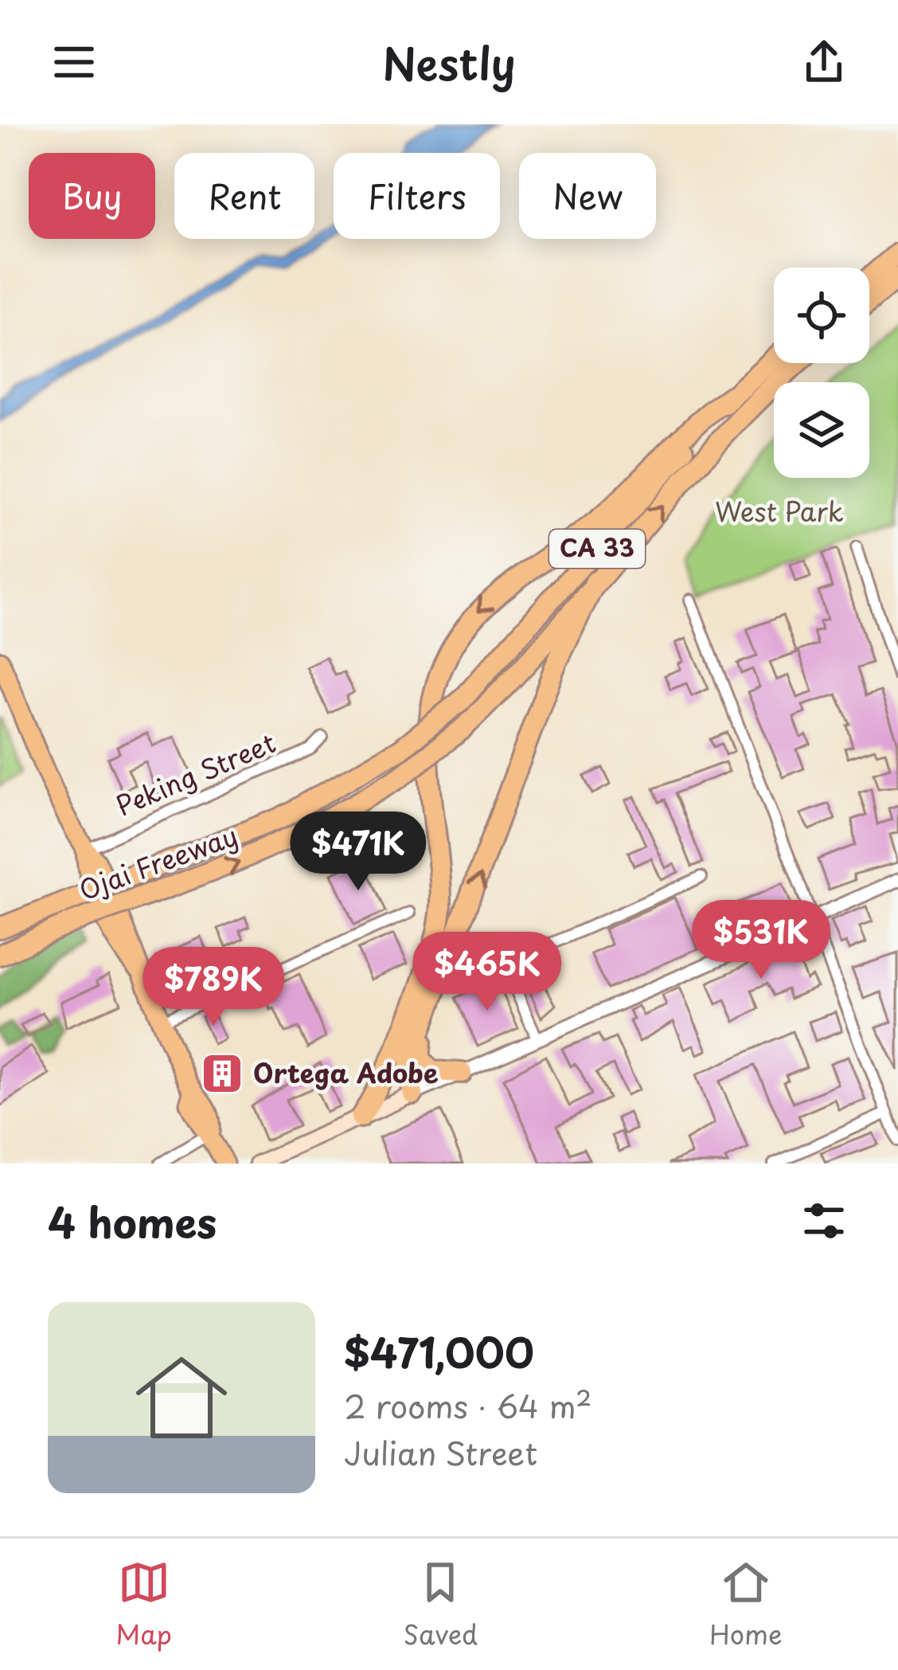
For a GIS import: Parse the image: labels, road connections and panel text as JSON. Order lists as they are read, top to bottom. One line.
{"streets":{"highway":["CA 33","Ojai Freeway"],"street":["Peking Street"]},"parks":["West Park"],"places":{"building":["Ortega Adobe"]},"page":{"header":"Nestly","chip":["Buy","Rent","Filters","New"],"price":["$471K","$531K","$465K","$789K"],"heading":"4 homes","list":[{"name":"$471,000","note":"2 rooms · 64 m² · Julian Street"}],"tabs":["Map","Saved","Home"]}}
